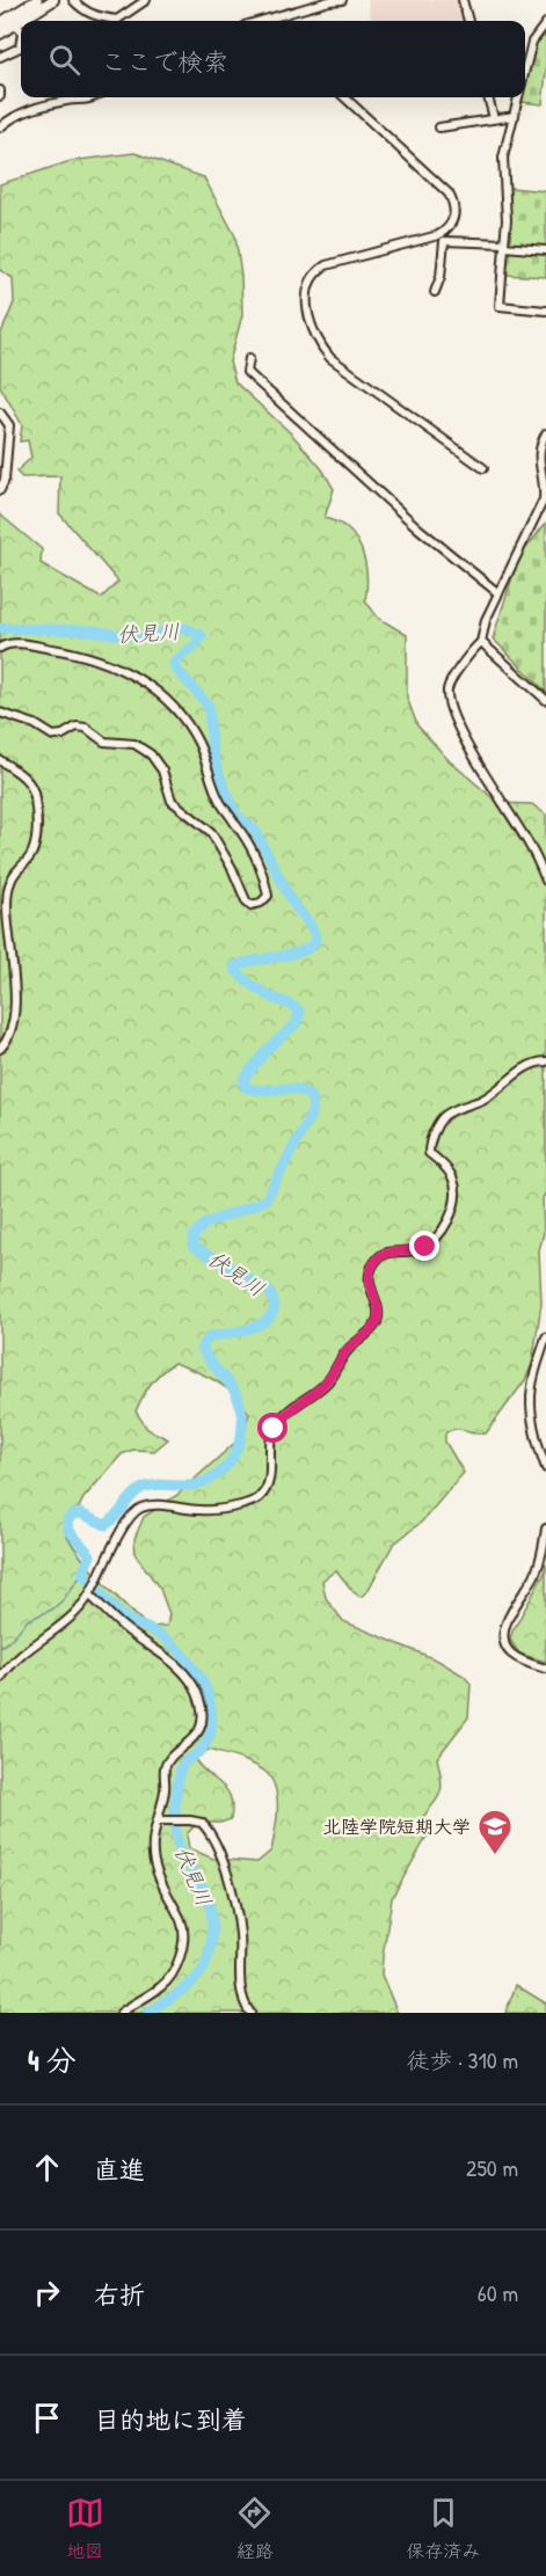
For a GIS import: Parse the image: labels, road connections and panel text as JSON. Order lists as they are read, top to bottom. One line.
{"water":["伏見川"],"places":{"school or university":["北陸学院短期大学"]},"page":{"search":"ここで検索","heading":["4 分","徒歩 · 310 m"],"list":[["直進","250 m"],["右折","60 m"],"目的地に到着"],"nav":["地図","経路","保存済み"]}}
